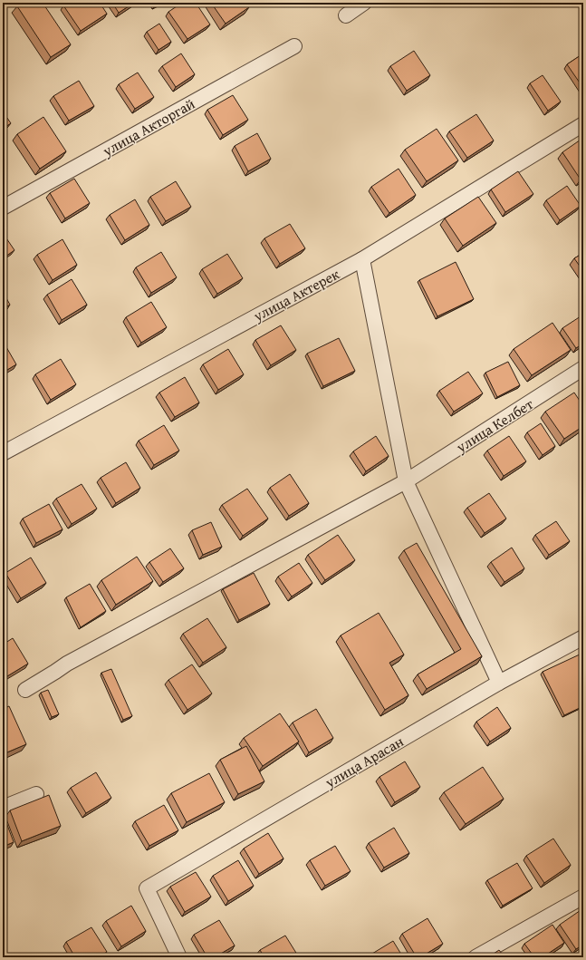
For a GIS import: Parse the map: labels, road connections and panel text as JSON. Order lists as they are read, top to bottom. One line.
{"streets":{"street":["улица Акторгай","улица Актерек","улица Келбет","улица Арасан"]}}
